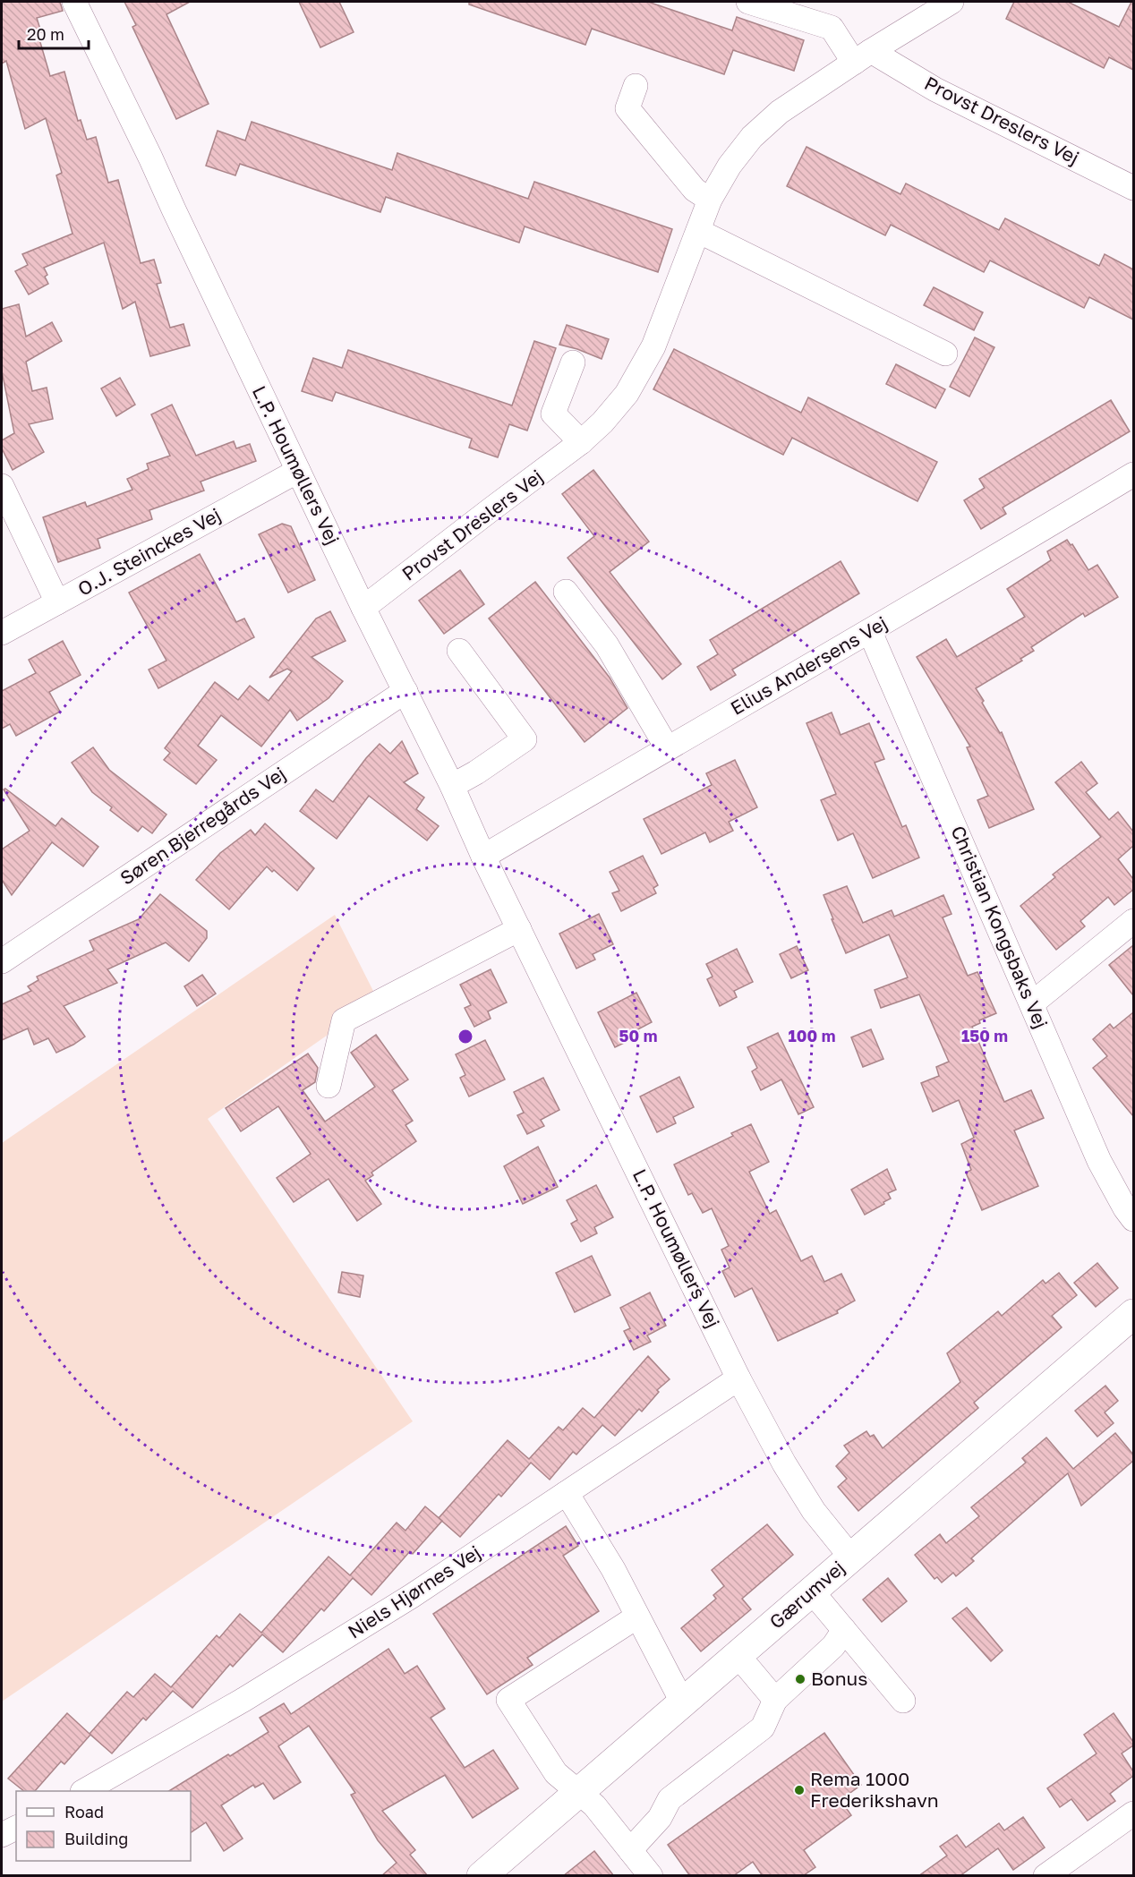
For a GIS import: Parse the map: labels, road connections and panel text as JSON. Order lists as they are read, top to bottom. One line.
{"streets":{"main road":["Gærumvej"],"street":["Provst Dreslers Vej","L.P. Houmøllers Vej","O.J. Steinckes Vej","Elius Andersens Vej","Søren Bjerregårds Vej","Christian Kongsbaks Vej","Niels Hjørnes Vej"]},"crossings":[["Provst Dreslers Vej","L.P. Houmøllers Vej"],["L.P. Houmøllers Vej","O.J. Steinckes Vej"],["L.P. Houmøllers Vej","Elius Andersens Vej"],["L.P. Houmøllers Vej","Søren Bjerregårds Vej"],["L.P. Houmøllers Vej","Niels Hjørnes Vej"],["L.P. Houmøllers Vej","Gærumvej"],["Elius Andersens Vej","Christian Kongsbaks Vej"]],"places":["Bonus","Rema 1000 Frederikshavn"],"legend":["Road","Building"],"scale_bar":"20 m","rings":["50 m","100 m","150 m"]}
